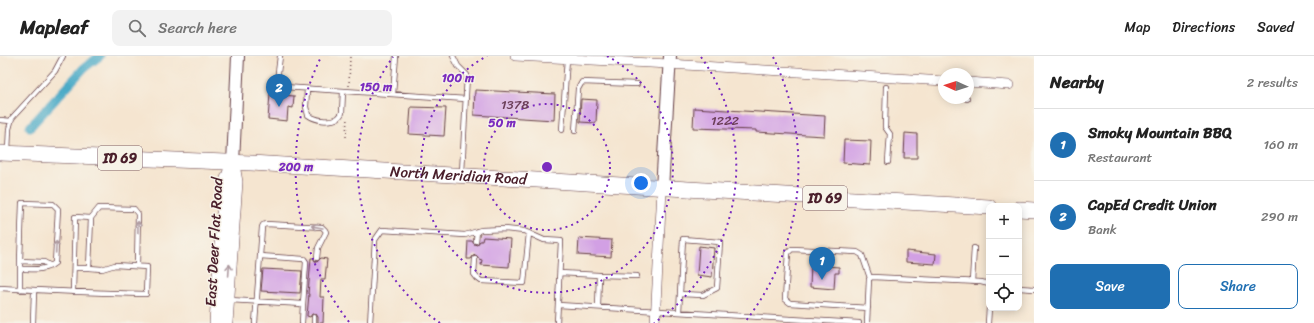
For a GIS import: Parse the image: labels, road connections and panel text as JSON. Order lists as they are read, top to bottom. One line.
{"streets":{"main road":["ID 69","North Meridian Road","East Deer Flat Road"]},"crossings":[["North Meridian Road","East Deer Flat Road"]],"house_numbers":["1378","1222"],"north":"left","page":{"header":"Mapleaf","search":"Search here","nav":["Map","Directions","Saved"],"heading":["Nearby","2 results"],"pins":["2","1"],"list":[{"mark":"1","name":"Smoky Mountain BBQ","note":"Restaurant","value":"160 m"},{"mark":"2","name":"CapEd Credit Union","note":"Bank","value":"290 m"}],"map_buttons":["+","−"],"buttons":["Save","Share"]},"rings":["100 m","150 m","50 m","200 m"]}
